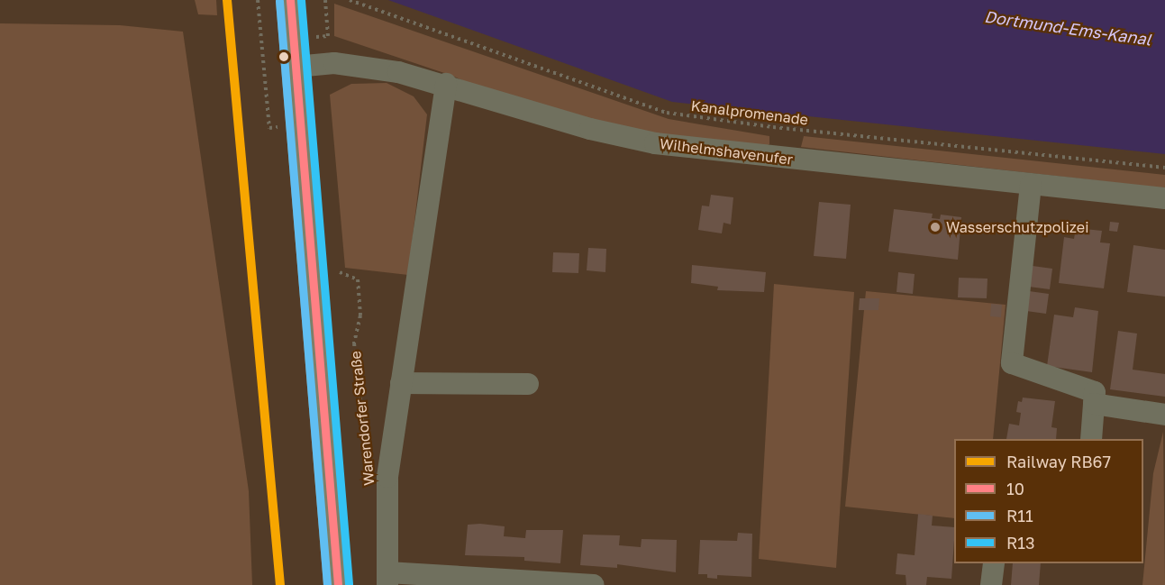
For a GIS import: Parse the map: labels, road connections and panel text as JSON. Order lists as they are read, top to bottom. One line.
{"streets":{"street":["Wilhelmshavenufer","Warendorfer Straße"],"path":["Kanalpromenade"]},"crossings":[["Wilhelmshavenufer","Warendorfer Straße"]],"water":["Dortmund-Ems-Kanal"],"places":["Wasserschutzpolizei"],"lines":["rail line RB67","transit line 10","transit line R13","transit line R11"],"legend":["Railway RB67","10","R11","R13"]}
